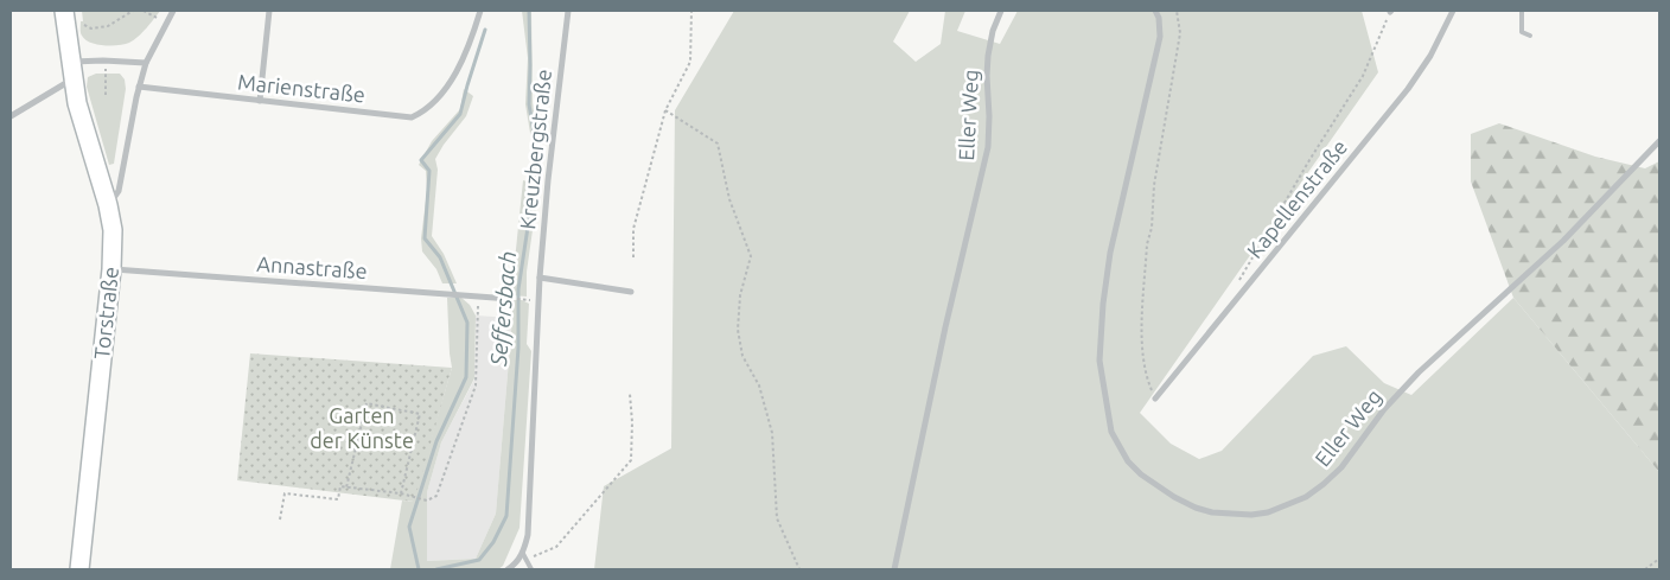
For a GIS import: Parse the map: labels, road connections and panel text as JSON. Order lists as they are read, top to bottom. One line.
{"streets":{"main road":["Torstraße"],"street":["Marienstraße","Eller Weg","Kreuzbergstraße","Kapellenstraße","Annastraße"]},"crossings":[["Annastraße","Torstraße"]],"water":["Seffersbach"],"parks":["Garten der Künste"]}
